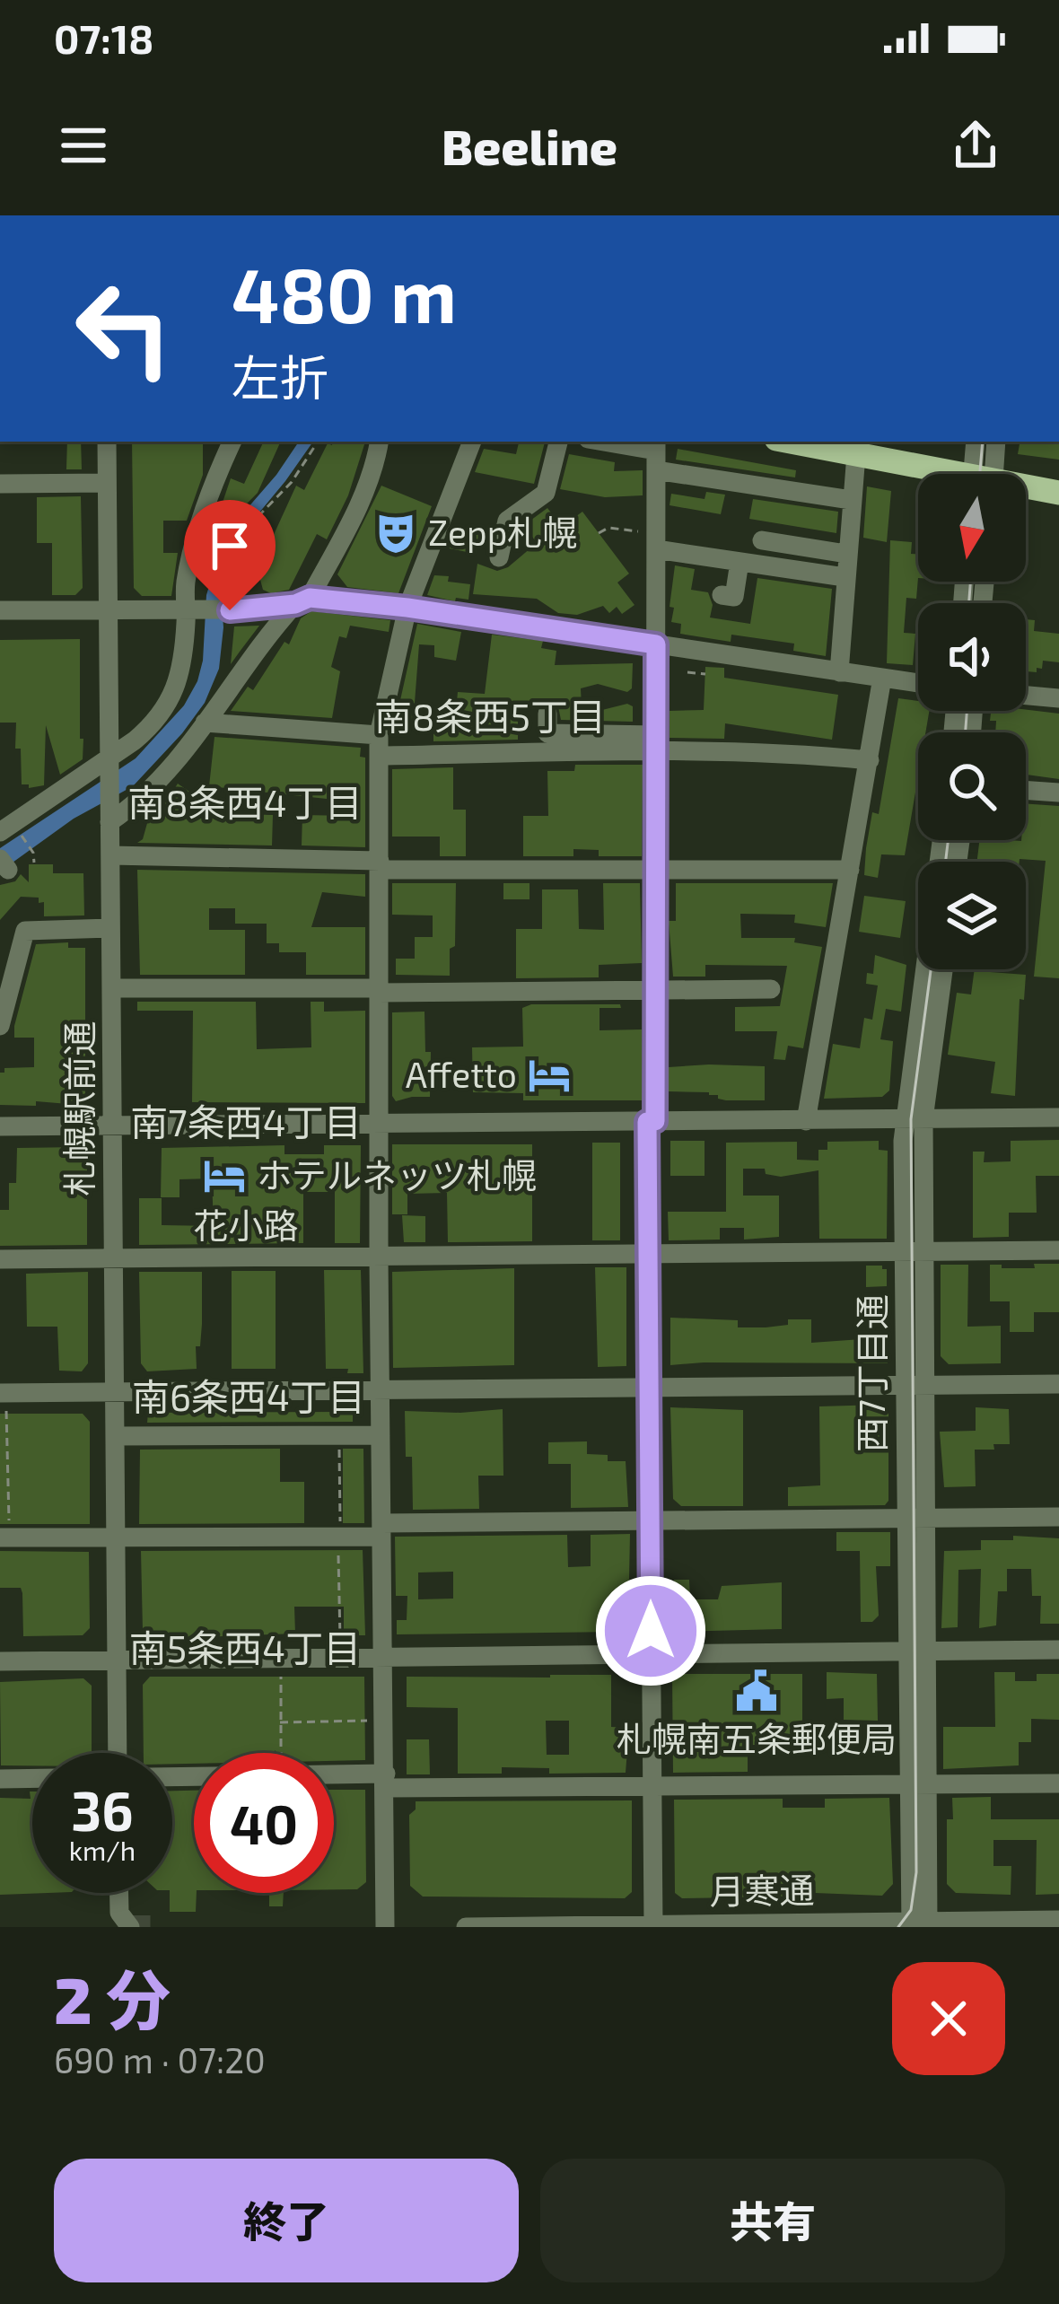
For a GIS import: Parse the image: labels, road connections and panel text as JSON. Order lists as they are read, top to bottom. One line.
{"streets":{"street":["札幌駅前通","花小路","西7丁目通","月寒通"]},"crossings":[["札幌駅前通","花小路"],["花小路","西7丁目通"],["西7丁目通","月寒通"]],"districts":["南8条西5丁目","南8条西4丁目","南7条西4丁目","南6条西4丁目","南5条西4丁目"],"places":{"theatre":["Zepp札幌"],"hotel":["Affetto","ホテルネッツ札幌"],"public building":["札幌南五条郵便局"]},"north":"bottom","page":{"status":"07:18","header":"Beeline","turn":["480 m","左折"],"speed":"36 km/h","limit":"40","heading":["2 分","690 m · 07:20"],"buttons":["終了","共有"]}}
